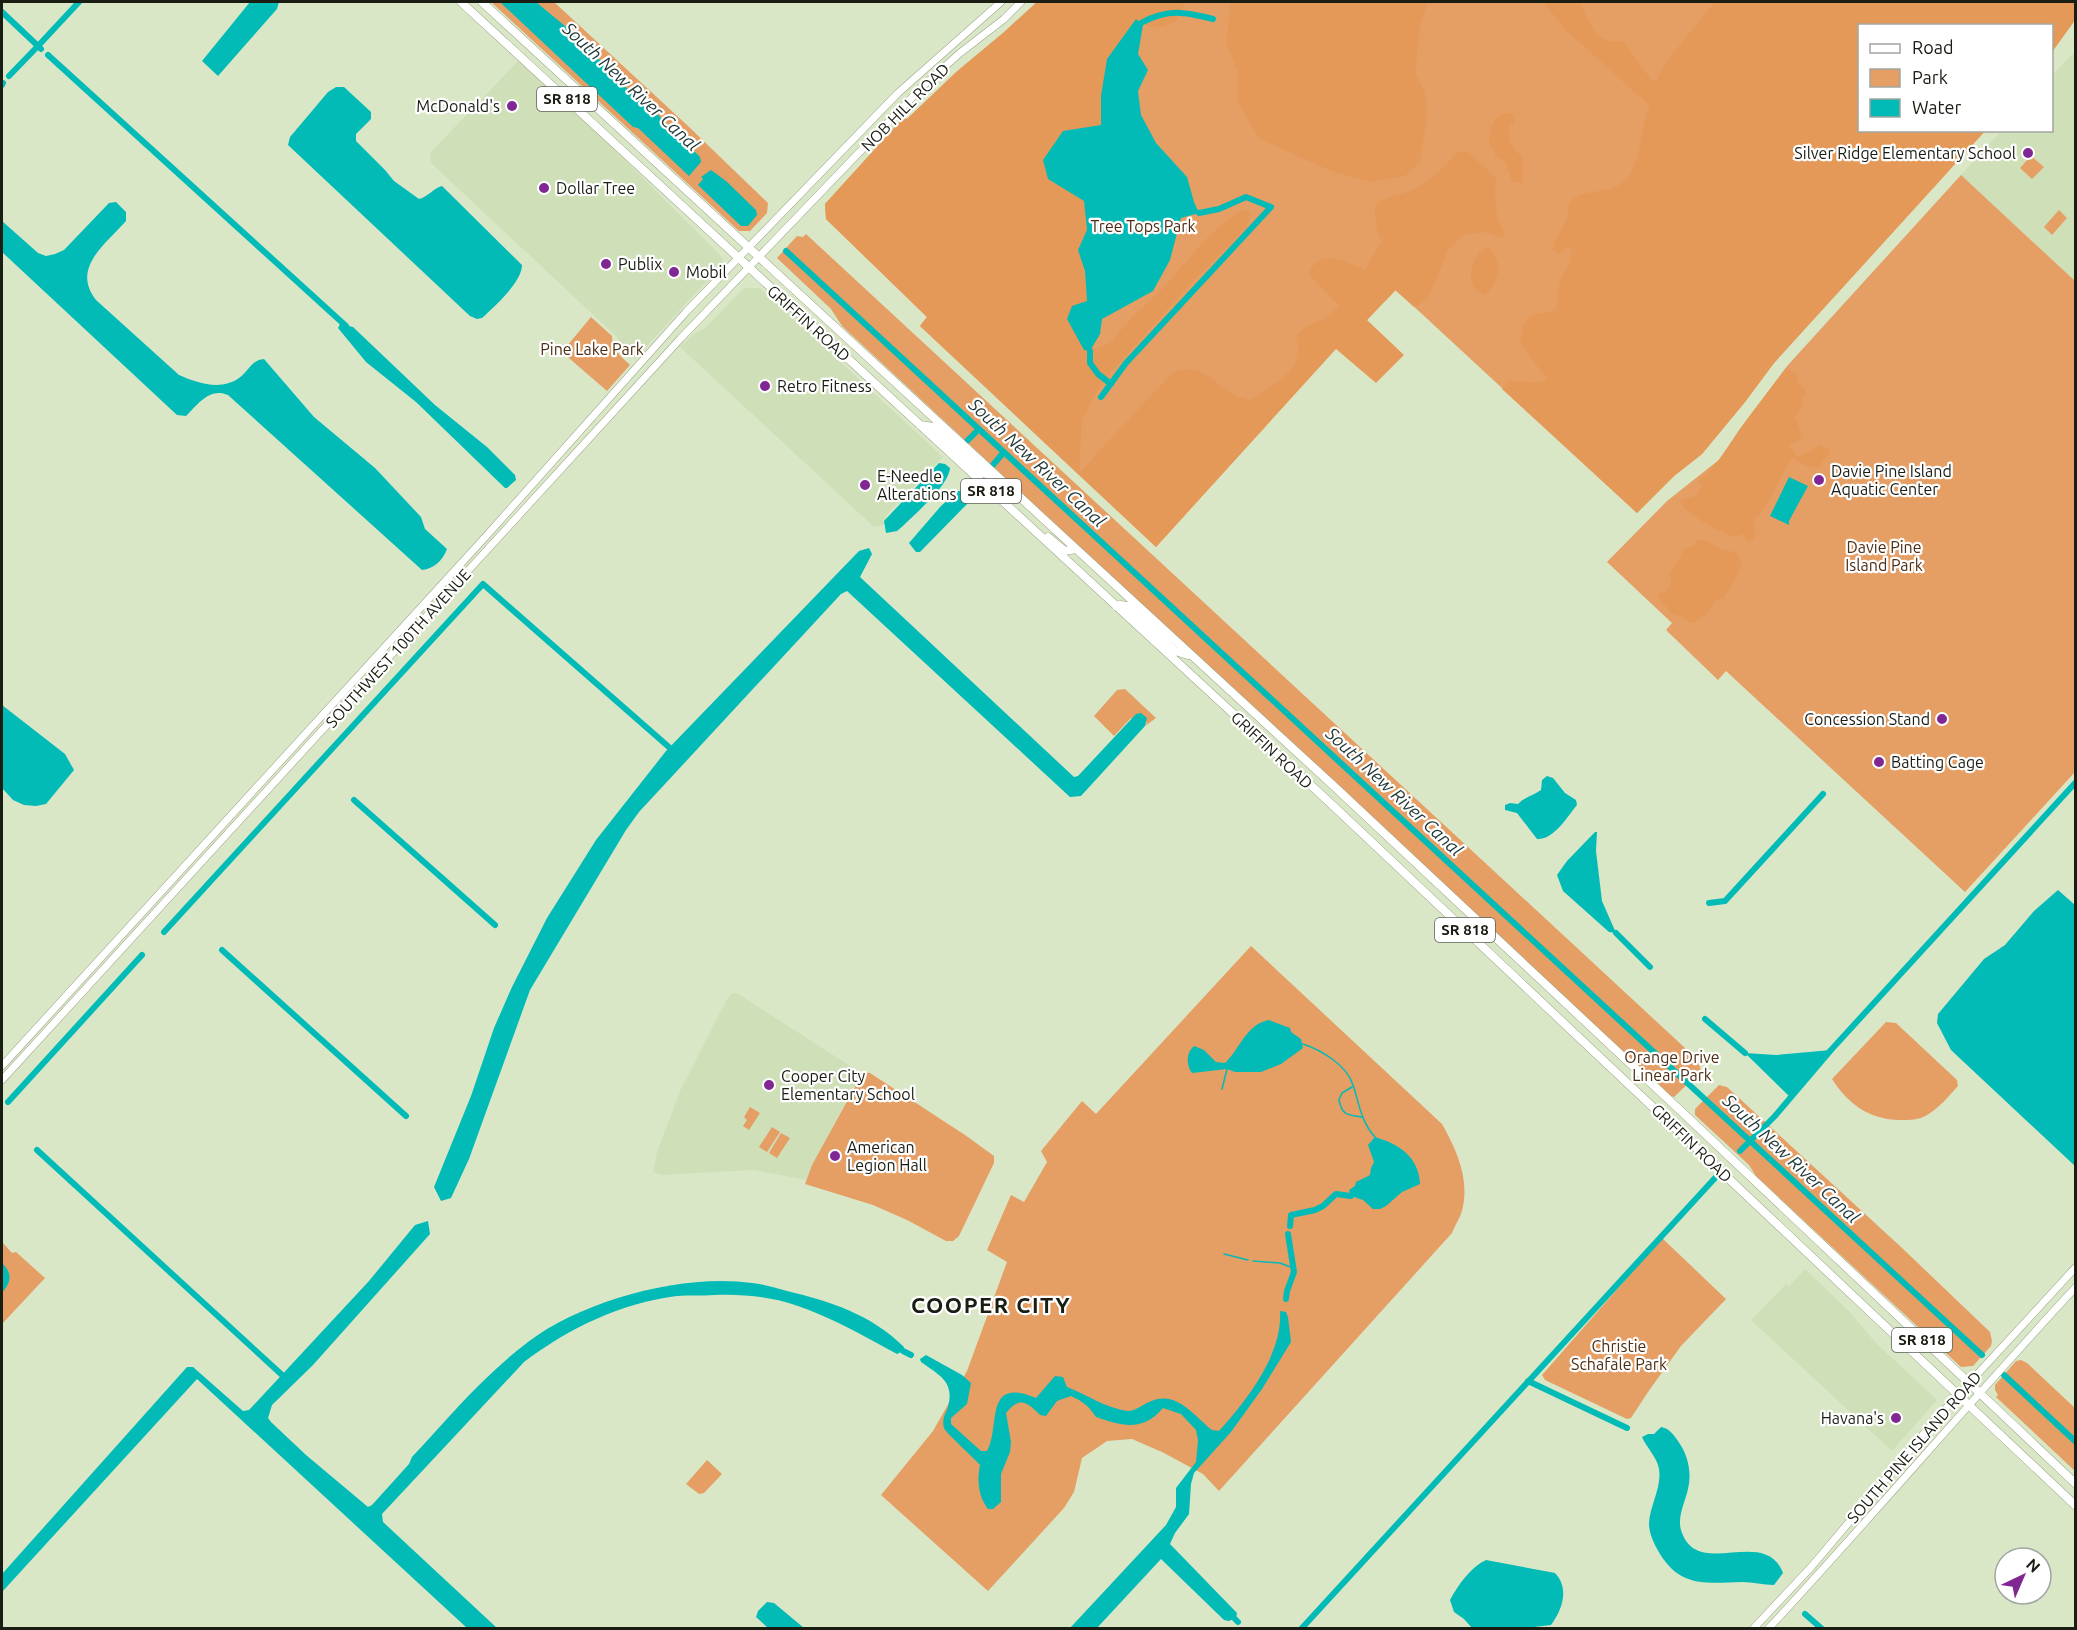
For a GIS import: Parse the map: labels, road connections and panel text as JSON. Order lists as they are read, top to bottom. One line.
{"streets":{"main road":["SR 818","NOB HILL ROAD","GRIFFIN ROAD","SOUTHWEST 100TH AVENUE","SOUTH PINE ISLAND ROAD"]},"crossings":[["NOB HILL ROAD","SOUTHWEST 100TH AVENUE"],["GRIFFIN ROAD","SOUTHWEST 100TH AVENUE"],["GRIFFIN ROAD","SOUTH PINE ISLAND ROAD"]],"districts":["COOPER CITY"],"water":["South New River Canal"],"parks":["Tree Tops Park","Pine Lake Park","Davie Pine Island Park","Orange Drive Linear Park","Christie Schafale Park"],"places":["McDonald's","Silver Ridge Elementary School","Dollar Tree","Publix","Mobil","Retro Fitness","Davie Pine Island Aquatic Center","E-Needle Alterations","Concession Stand","Batting Cage","Cooper City Elementary School","American Legion Hall","Havana's"],"legend":["Road","Park","Water"],"north":"top right"}
